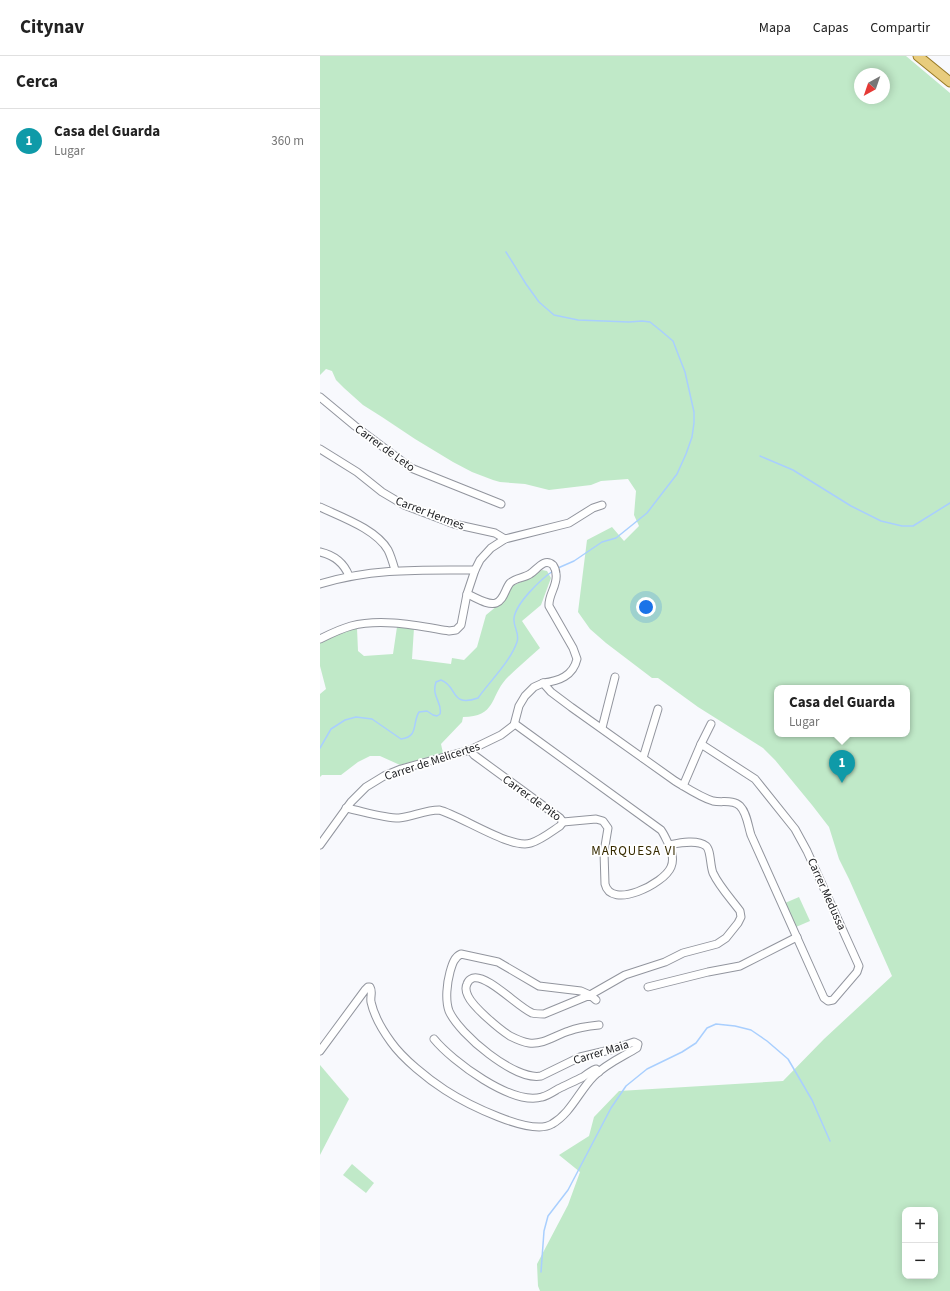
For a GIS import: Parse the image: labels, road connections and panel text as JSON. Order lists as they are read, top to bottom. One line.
{"streets":{"street":["Carrer de Leto","Carrer Hermes","Carrer de Melicertes","Carrer de Pito","Carrer Medussa","Carrer Maia"]},"crossings":[["Carrer de Melicertes","Carrer de Pito"]],"districts":["MARQUESA VI"],"north":"bottom left","page":{"header":"Citynav","nav":["Mapa","Capas","Compartir"],"heading":"Cerca","list":[{"mark":"1","name":"Casa del Guarda","note":"Lugar","value":"360 m"}],"popup":["Casa del Guarda","Lugar"],"pins":"1","map_buttons":["+","−"]}}
